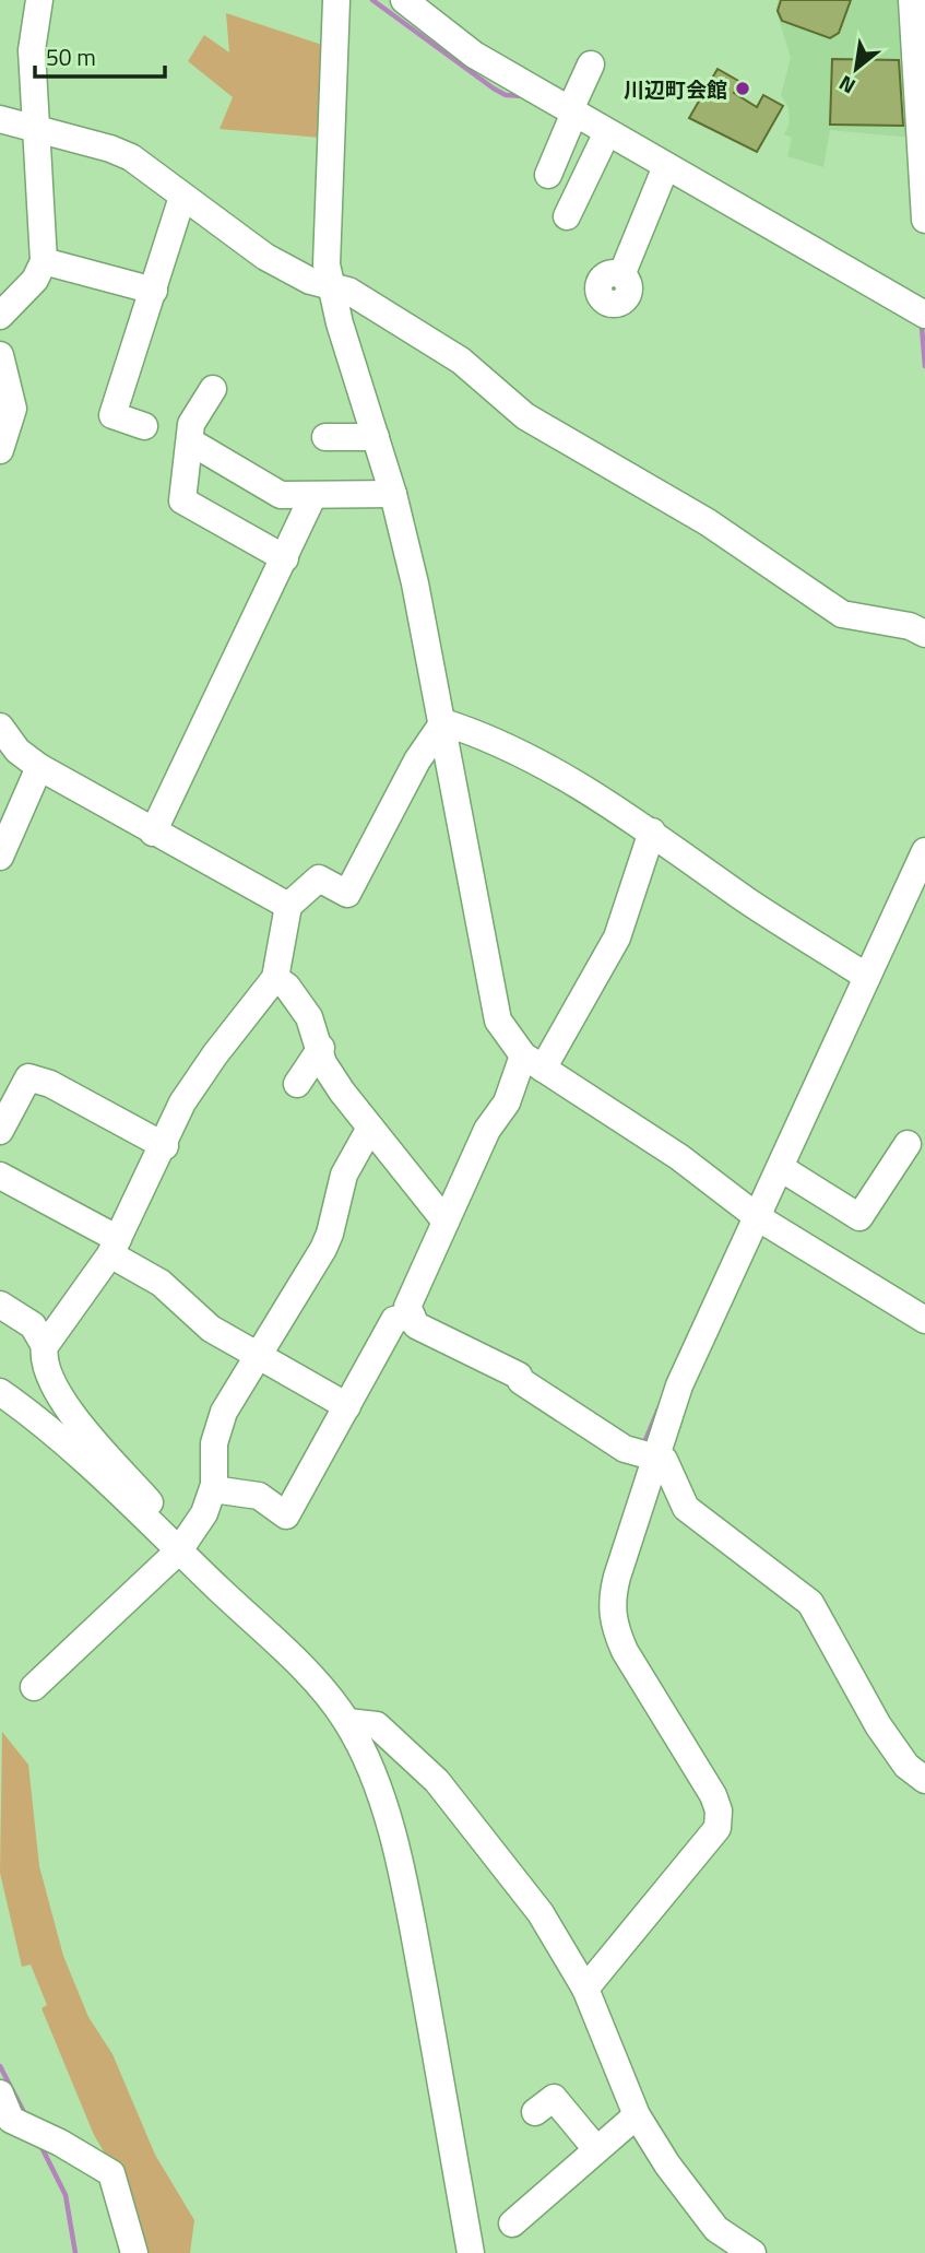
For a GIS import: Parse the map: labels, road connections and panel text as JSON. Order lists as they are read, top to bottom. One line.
{"places":["川辺町会館"],"scale_bar":"50 m","north":"bottom left"}
